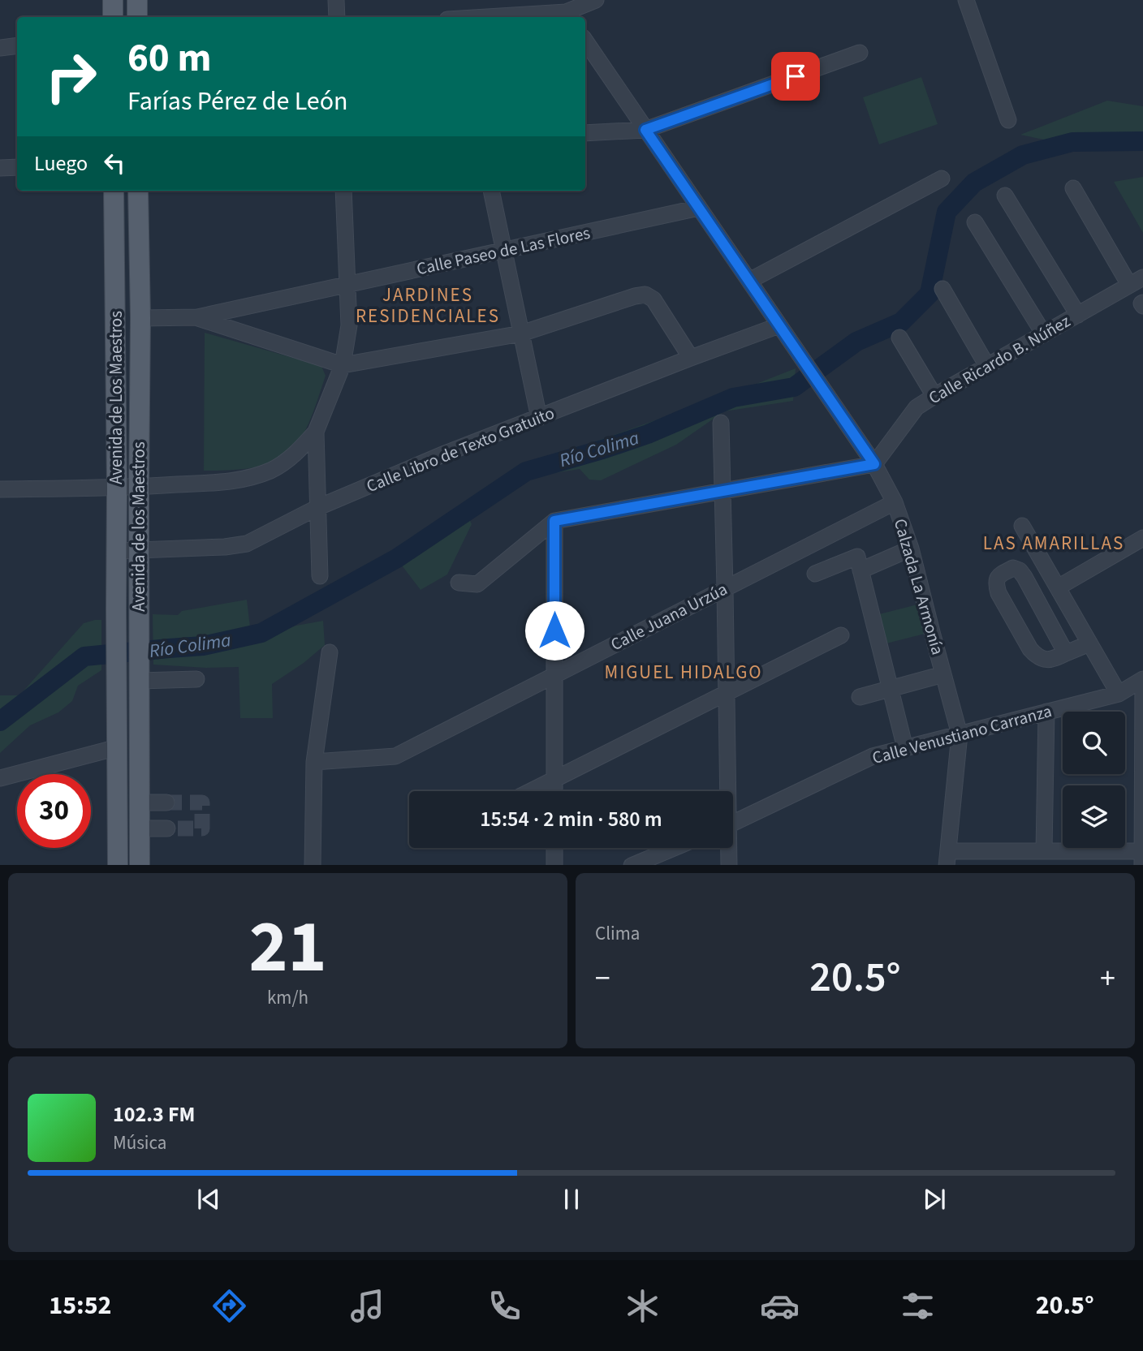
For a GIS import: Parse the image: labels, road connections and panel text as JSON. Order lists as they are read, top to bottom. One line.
{"streets":{"main road":["Avenida de Los Maestros","Avenida de los Maestros"],"street":["Calle Paseo de Las Flores","Calle Ricardo B. Núñez","Calle Libro de Texto Gratuito","Calzada La Armonía","Calle Juana Urzúa","Calle Venustiano Carranza"]},"crossings":[["Calle Paseo de Las Flores","Avenida de los Maestros"],["Calle Ricardo B. Núñez","Calzada La Armonía"],["Avenida de Los Maestros","Calle Libro de Texto Gratuito"],["Avenida de Los Maestros","Avenida de los Maestros"],["Calle Libro de Texto Gratuito","Avenida de los Maestros"],["Calle Libro de Texto Gratuito","Calzada La Armonía"],["Calzada La Armonía","Calle Juana Urzúa"],["Calzada La Armonía","Calle Venustiano Carranza"]],"districts":["JARDINES RESIDENCIALES","LAS AMARILLAS","MIGUEL HIDALGO"],"water":["Río Colima"],"page":{"turn":["60 m","Farías Pérez de León"],"then":"Luego","limit":"30","trip":"15:54 · 2 min · 580 m","tile":[["21","km/h"],"Clima"],"heat":["−","20.5°","+"],"song":["102.3 FM","Música"],"tabs":["15:52","20.5°"]}}
